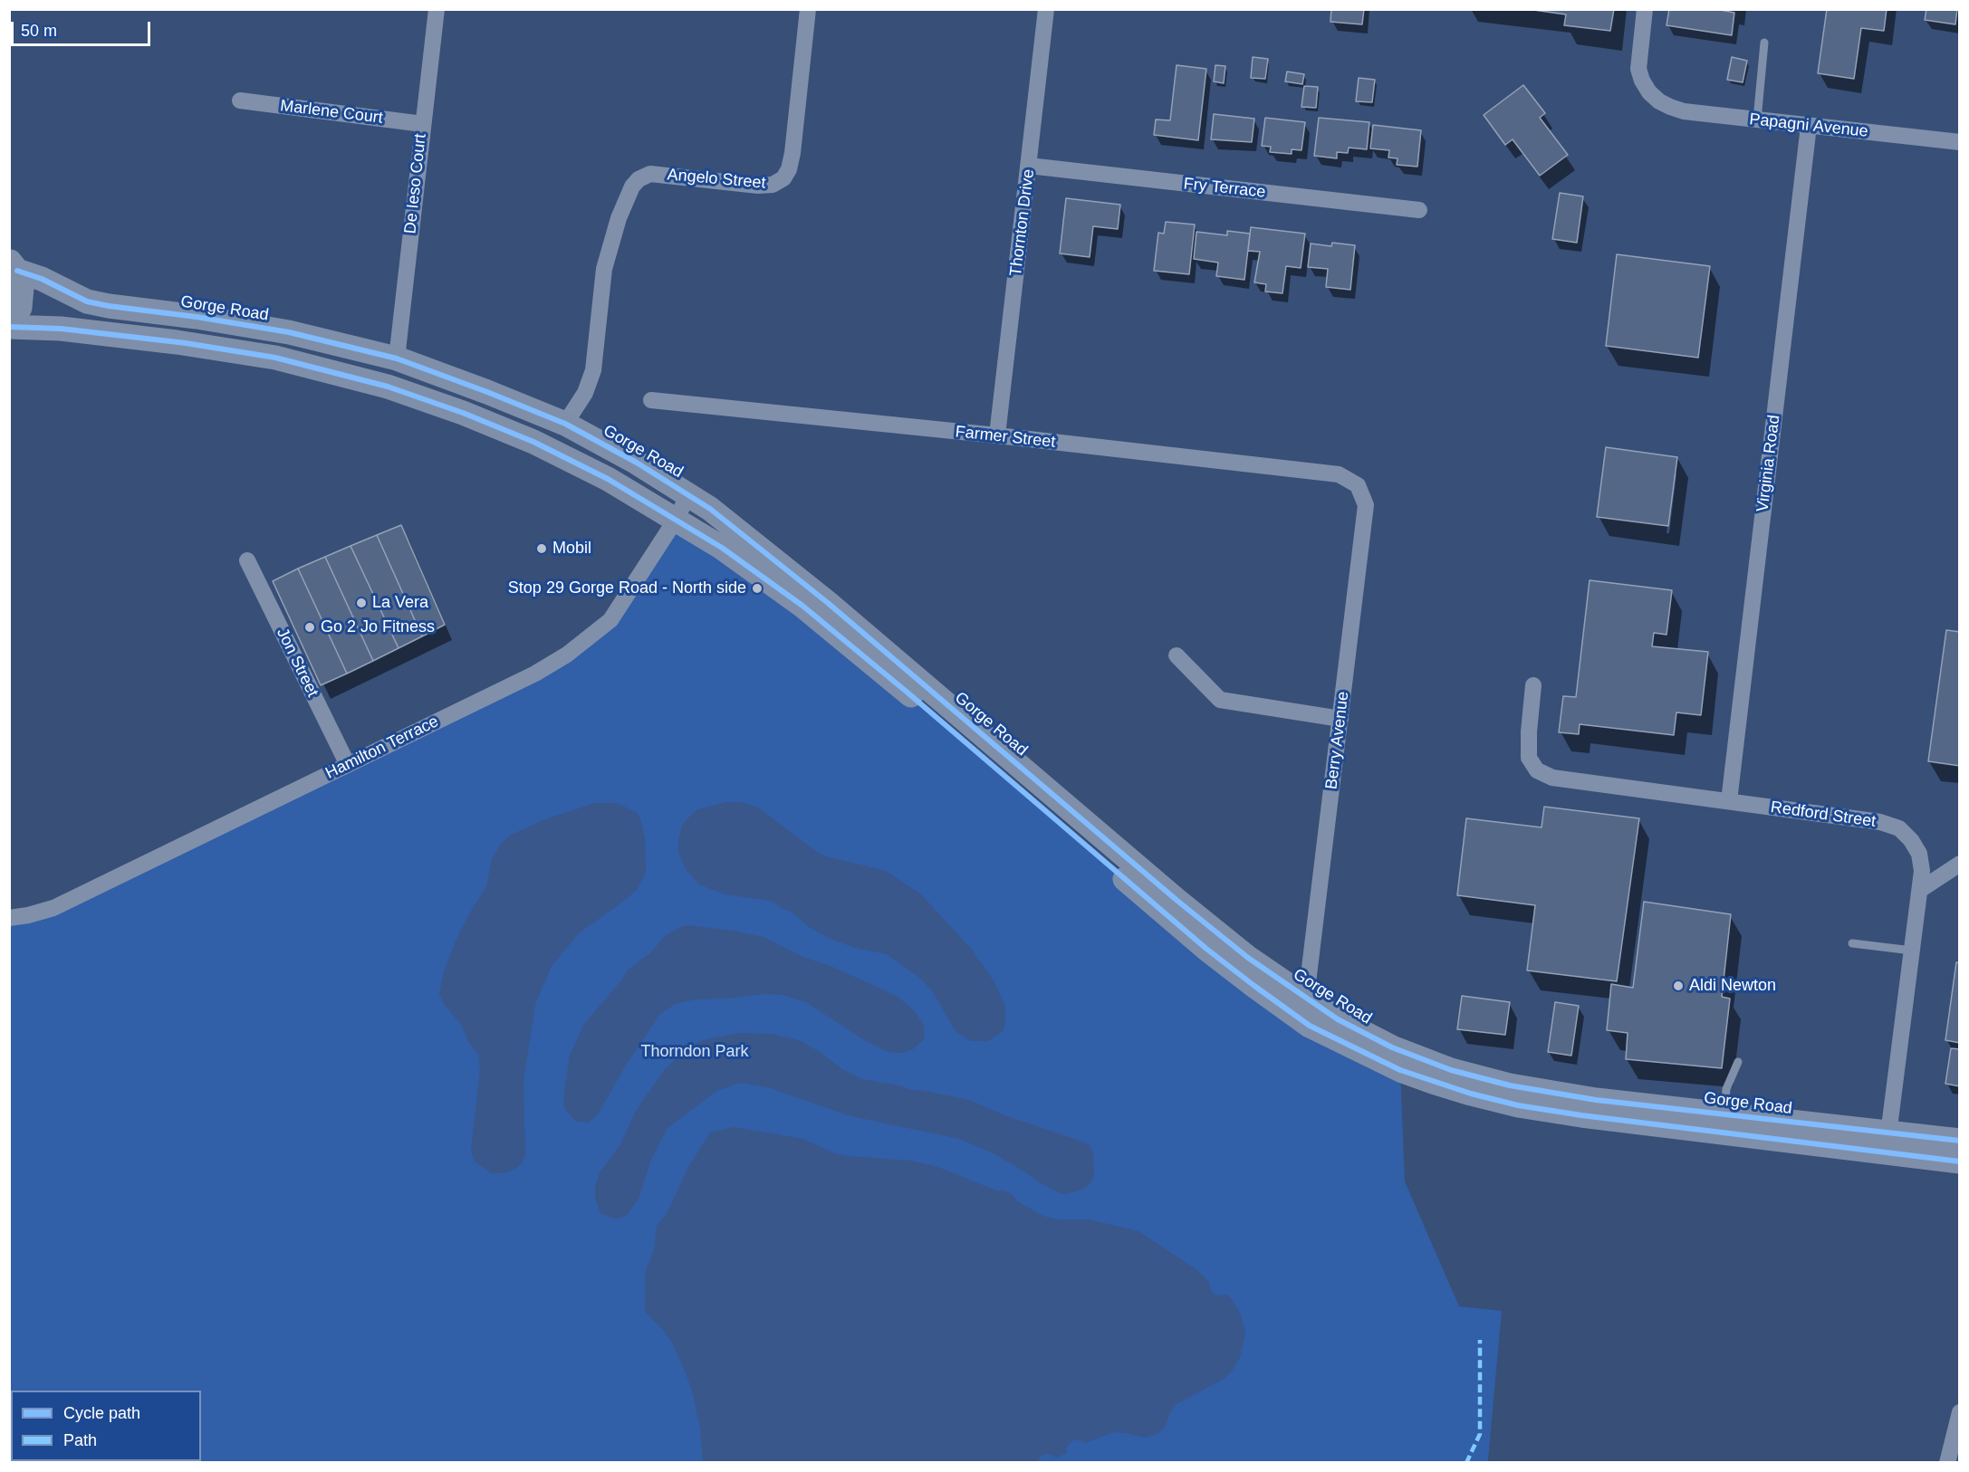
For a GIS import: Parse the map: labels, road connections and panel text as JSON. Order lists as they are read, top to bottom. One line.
{"streets":{"main road":["Gorge Road"],"street":["Marlene Court","Papagni Avenue","Angelo Street","De Ieso Court","Fry Terrace","Thornton Drive","Farmer Street","Virginia Road","Jon Street","Berry Avenue","Hamilton Terrace","Redford Street"]},"crossings":[["Marlene Court","De Ieso Court"],["Papagni Avenue","Virginia Road"],["Angelo Street","Gorge Road"],["De Ieso Court","Gorge Road"],["Fry Terrace","Thornton Drive"],["Thornton Drive","Farmer Street"],["Gorge Road","Berry Avenue"],["Gorge Road","Hamilton Terrace"],["Gorge Road","Redford Street"],["Farmer Street","Berry Avenue"],["Virginia Road","Redford Street"],["Jon Street","Hamilton Terrace"]],"parks":["Thorndon Park"],"places":["Mobil","Stop 29 Gorge Road - North side","La Vera","Go 2 Jo Fitness","Aldi Newton"],"legend":["Cycle path","Path"],"scale_bar":"50 m"}
